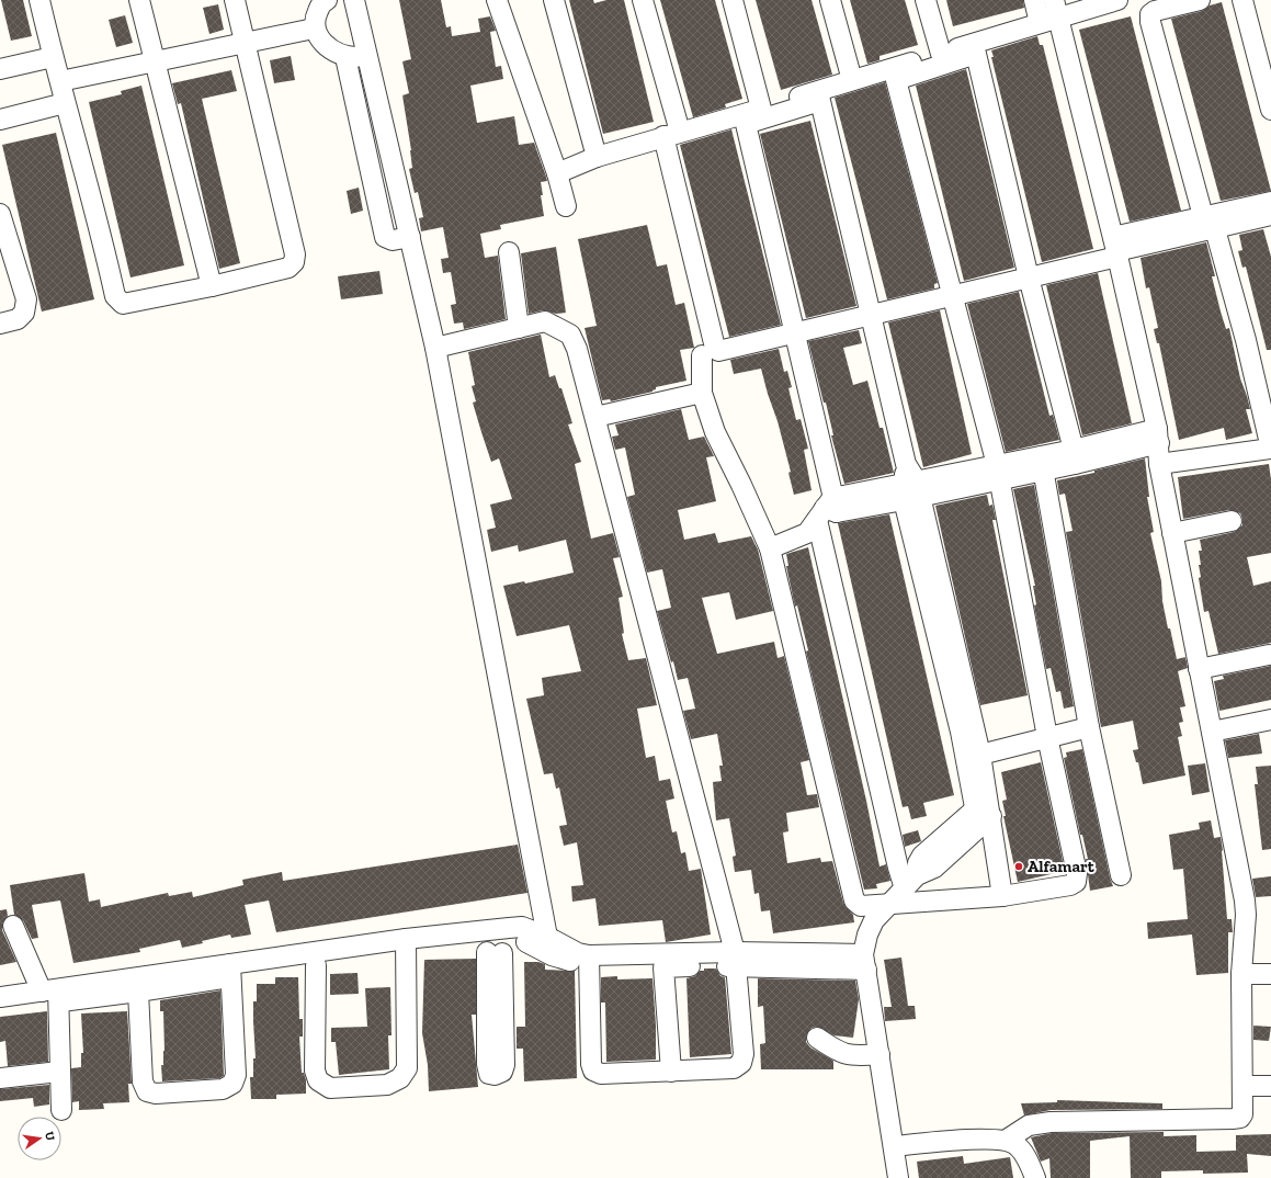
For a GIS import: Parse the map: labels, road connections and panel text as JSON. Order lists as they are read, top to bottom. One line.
{"places":["Alfamart"],"north":"right"}
